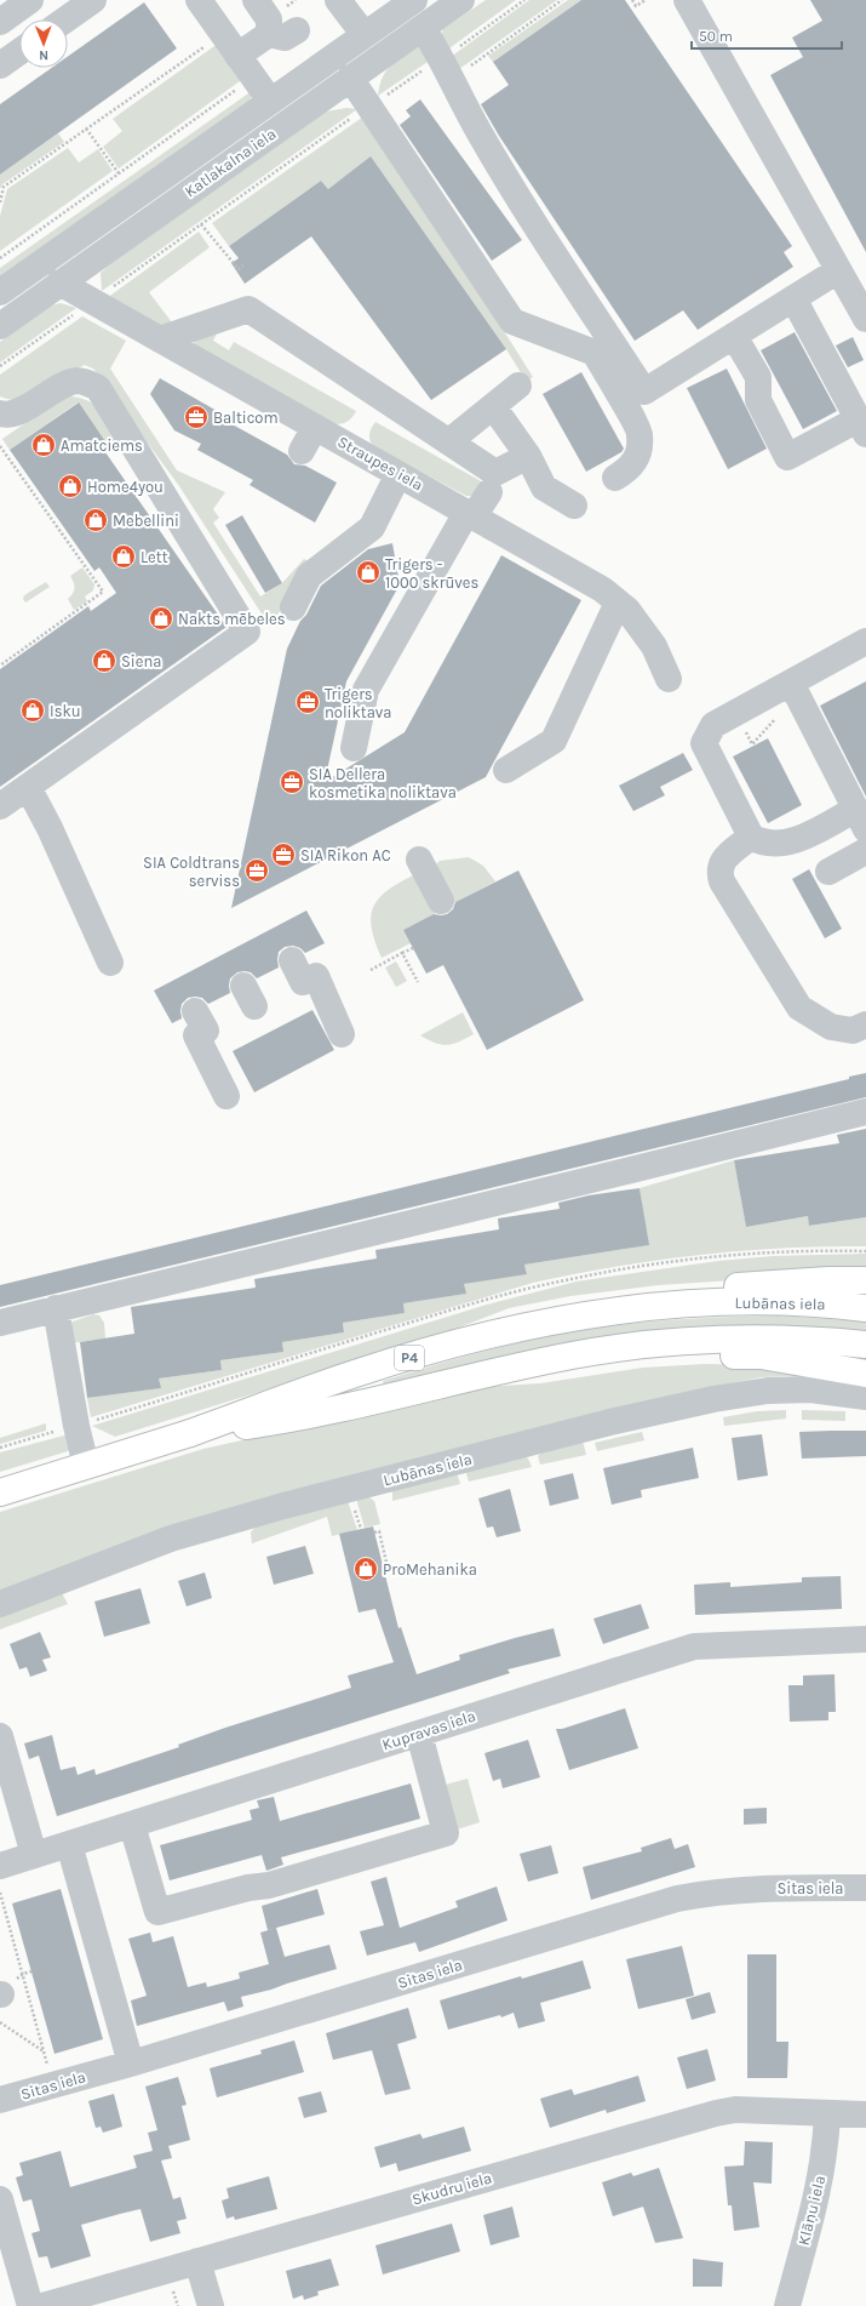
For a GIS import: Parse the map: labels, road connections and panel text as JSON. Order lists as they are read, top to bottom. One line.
{"streets":{"main road":["Lubānas iela","P4"],"street":["Katlakalna iela","Straupes iela","Kupravas iela","Sitas iela","Skudru iela","Klāņu iela"]},"crossings":[["Katlakalna iela","Straupes iela"],["Skudru iela","Klāņu iela"]],"places":{"office":["Balticom","Trigers noliktava","SIA Dellera kosmetika noliktava","SIA Rikon AC","SIA Coldtrans serviss"],"shop":["Amatciems","Home4you","Mebellini","Lett","Trigers - 1000 skrūves","Nakts mēbeles","Siena","Isku","ProMehanika"]},"scale_bar":"50 m","north":"bottom"}
